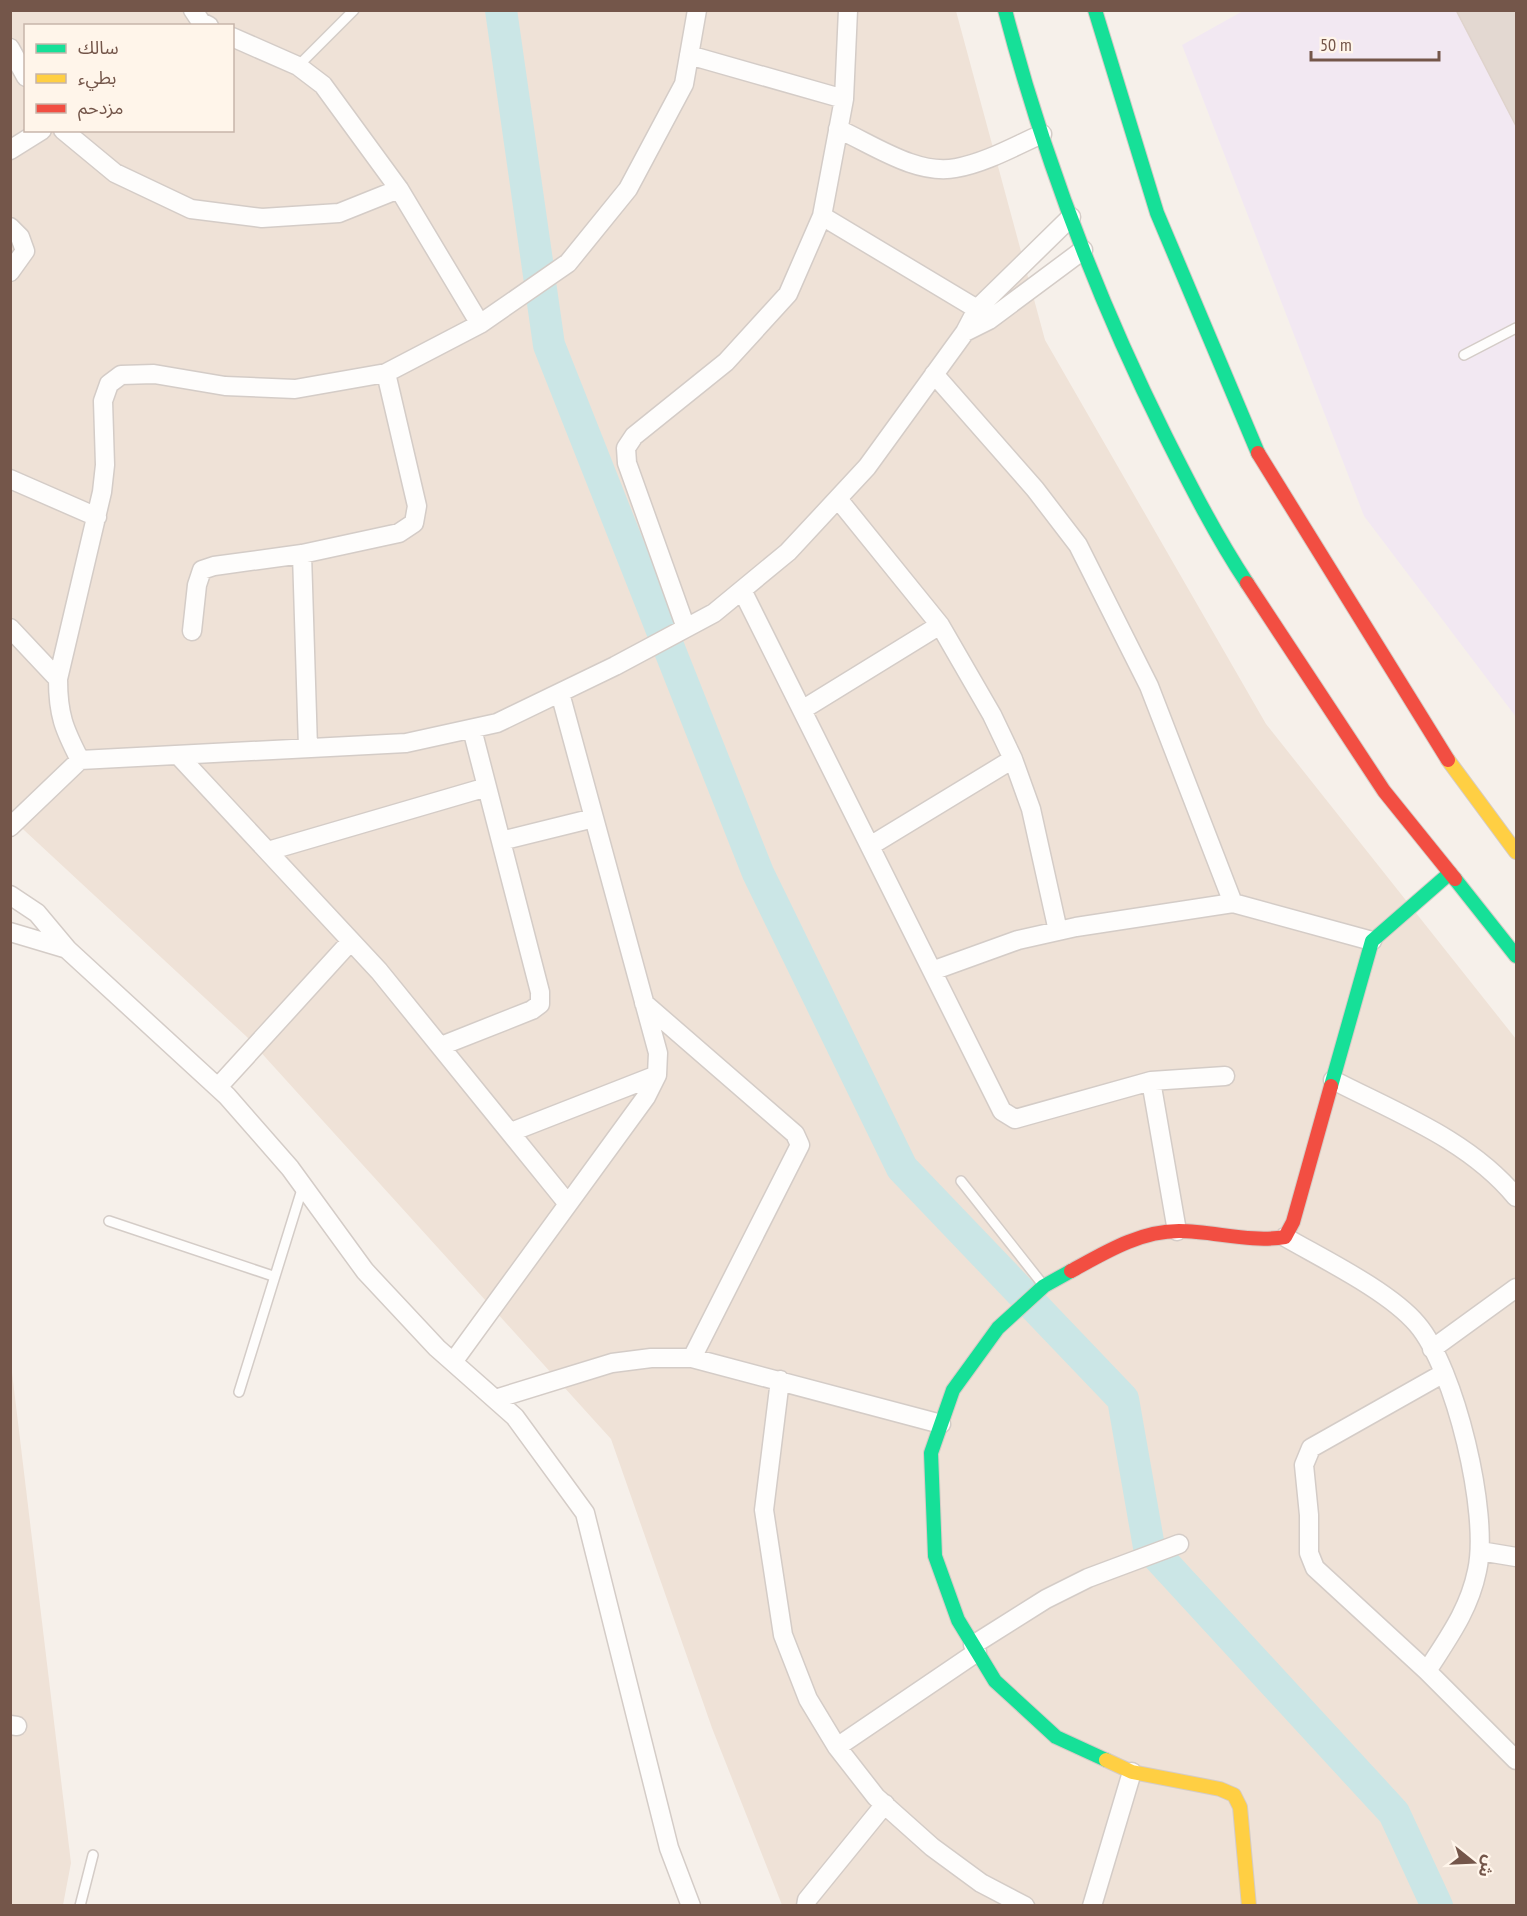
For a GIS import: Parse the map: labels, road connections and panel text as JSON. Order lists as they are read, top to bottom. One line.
{"legend":["سالك","بطيء","مزدحم"],"scale_bar":"50 m","north":"right"}
